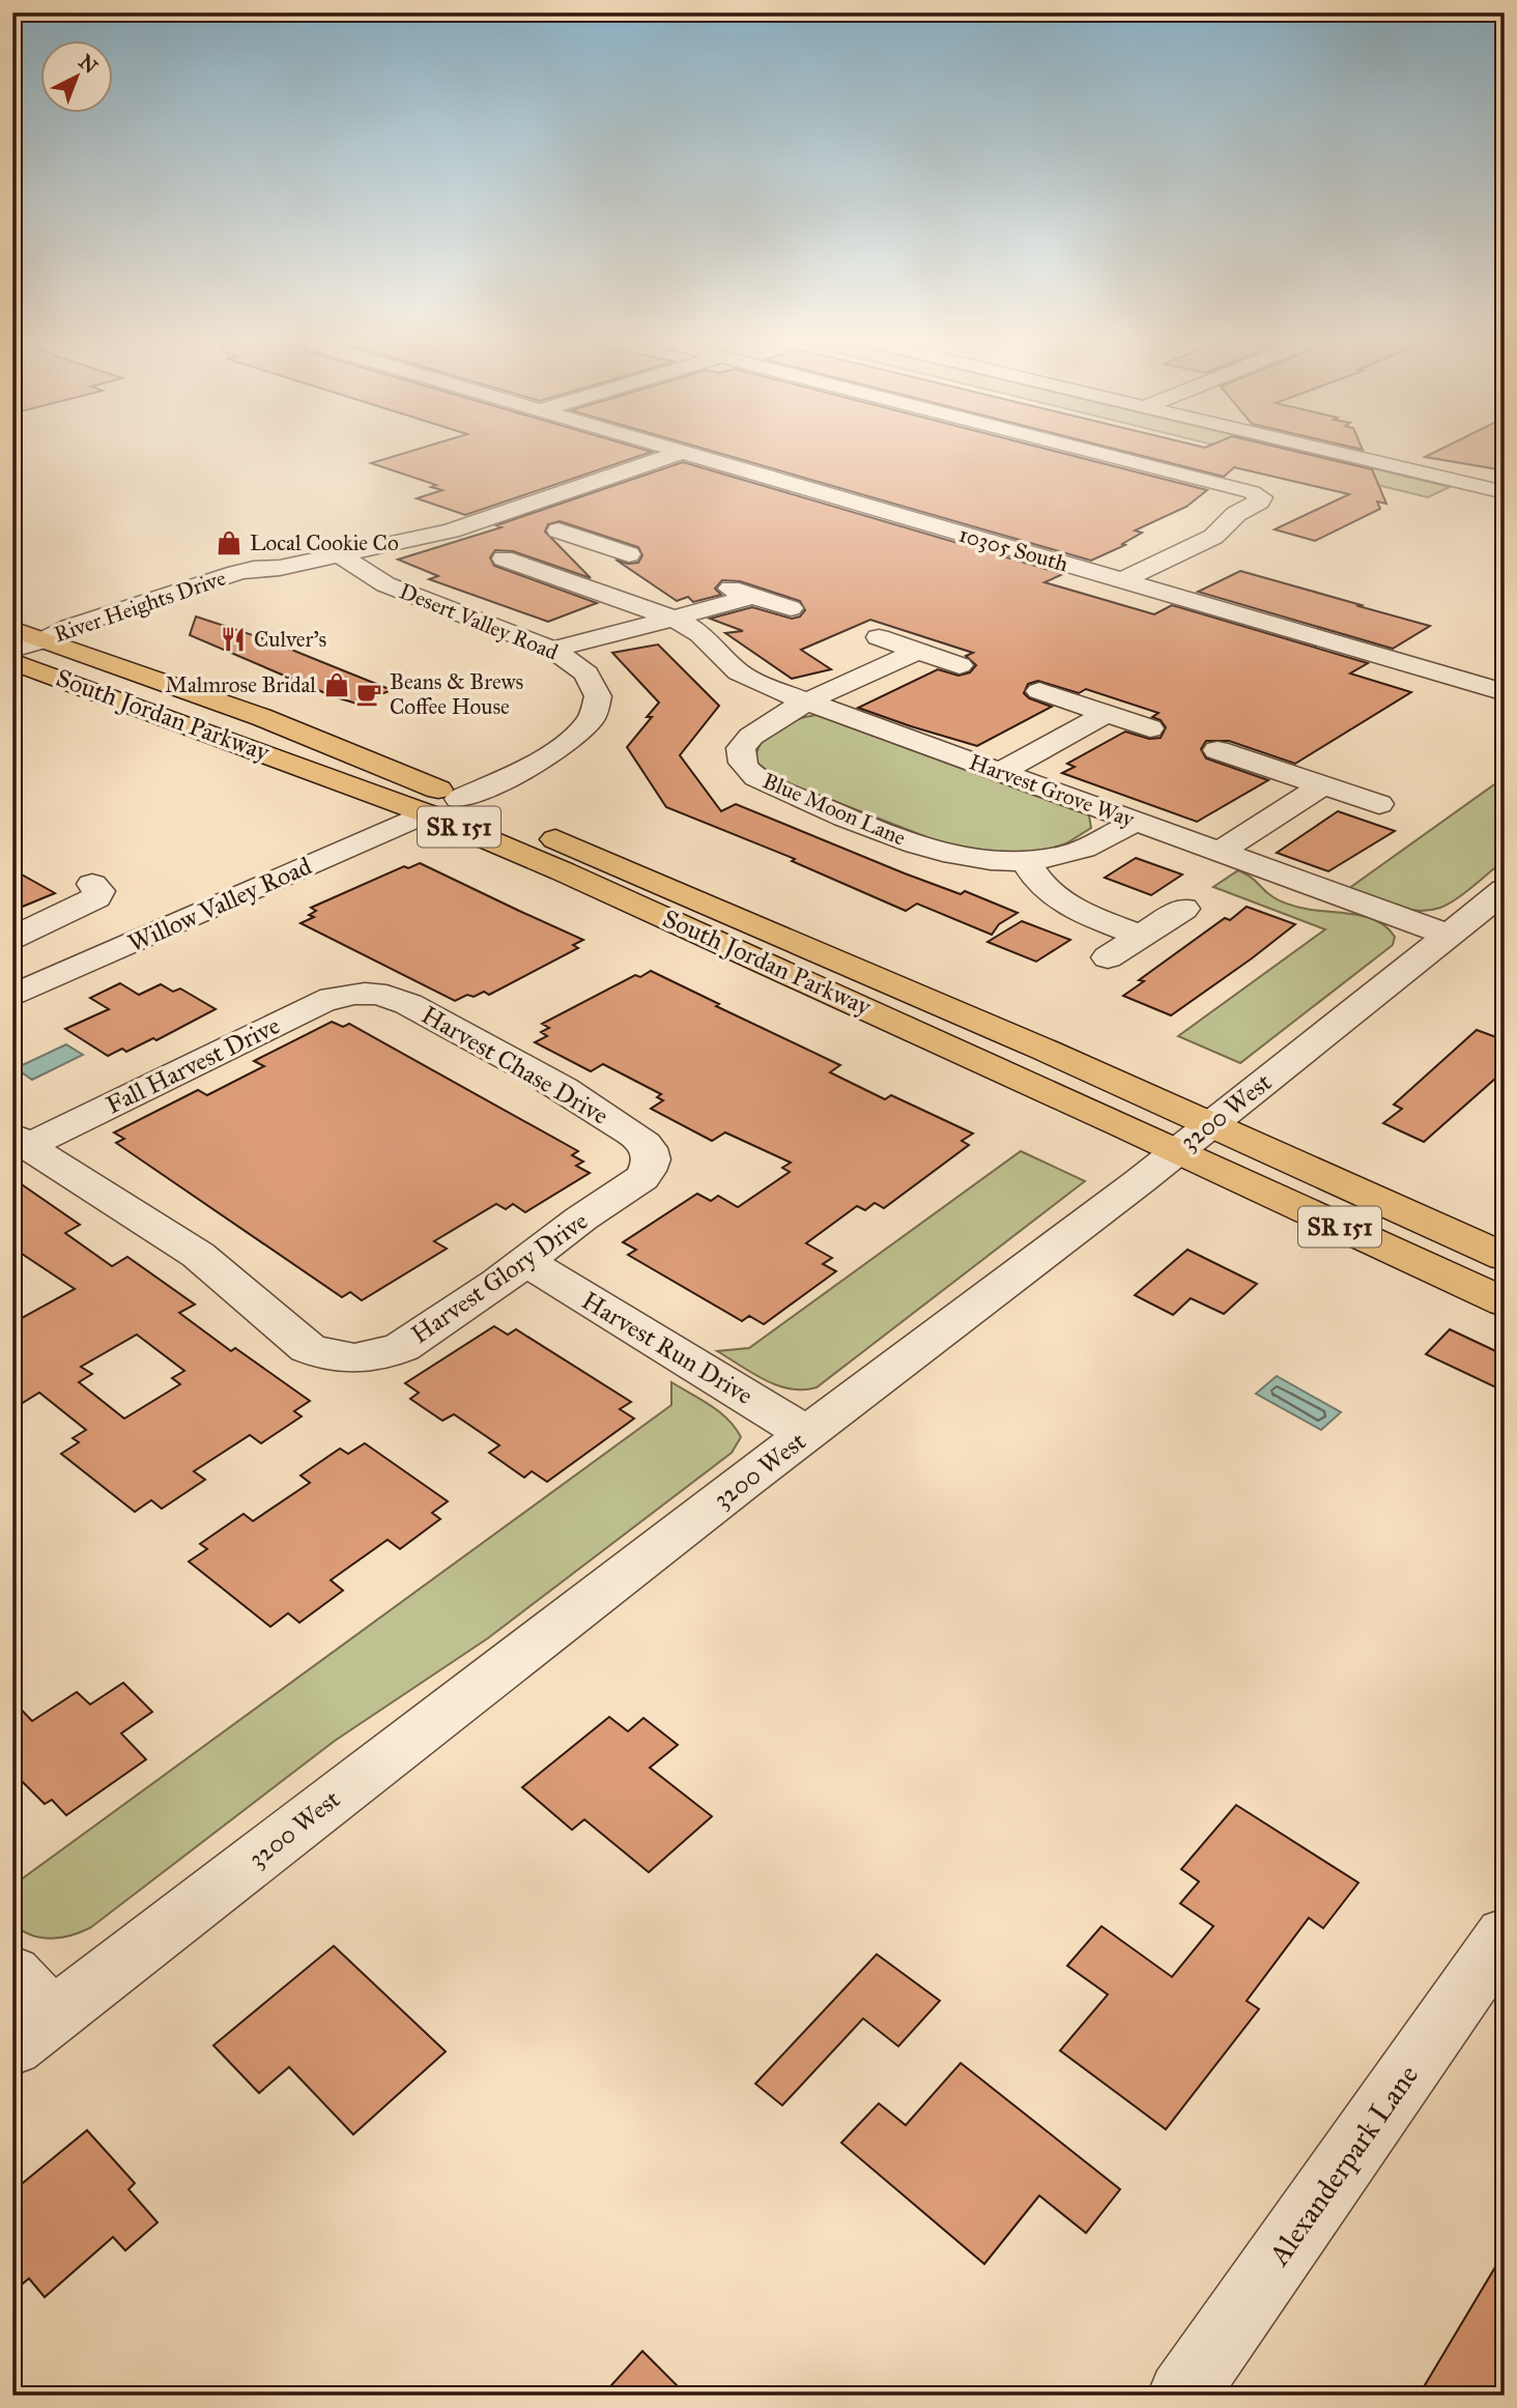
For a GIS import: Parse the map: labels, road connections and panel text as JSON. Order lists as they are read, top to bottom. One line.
{"streets":{"main road":["South Jordan Parkway","SR 151"],"street":["10305 South","River Heights Drive","Desert Valley Road","Harvest Grove Way","Blue Moon Lane","Willow Valley Road","Fall Harvest Drive","Harvest Chase Drive","3200 West","Harvest Glory Drive","Harvest Run Drive","Alexanderpark Lane"]},"crossings":[["River Heights Drive","Desert Valley Road"],["River Heights Drive","South Jordan Parkway"],["Desert Valley Road","South Jordan Parkway"],["South Jordan Parkway","Willow Valley Road"],["South Jordan Parkway","3200 West"],["Harvest Grove Way","Blue Moon Lane"],["Harvest Grove Way","3200 West"],["Fall Harvest Drive","Harvest Chase Drive"],["Fall Harvest Drive","Harvest Glory Drive"],["Harvest Chase Drive","Harvest Glory Drive"],["3200 West","Harvest Run Drive"],["Harvest Glory Drive","Harvest Run Drive"]],"places":{"shop":["Local Cookie Co","Malmrose Bridal"],"restaurant":["Culver's"],"cafe":["Beans & Brews Coffee House"]},"north":"top right"}
